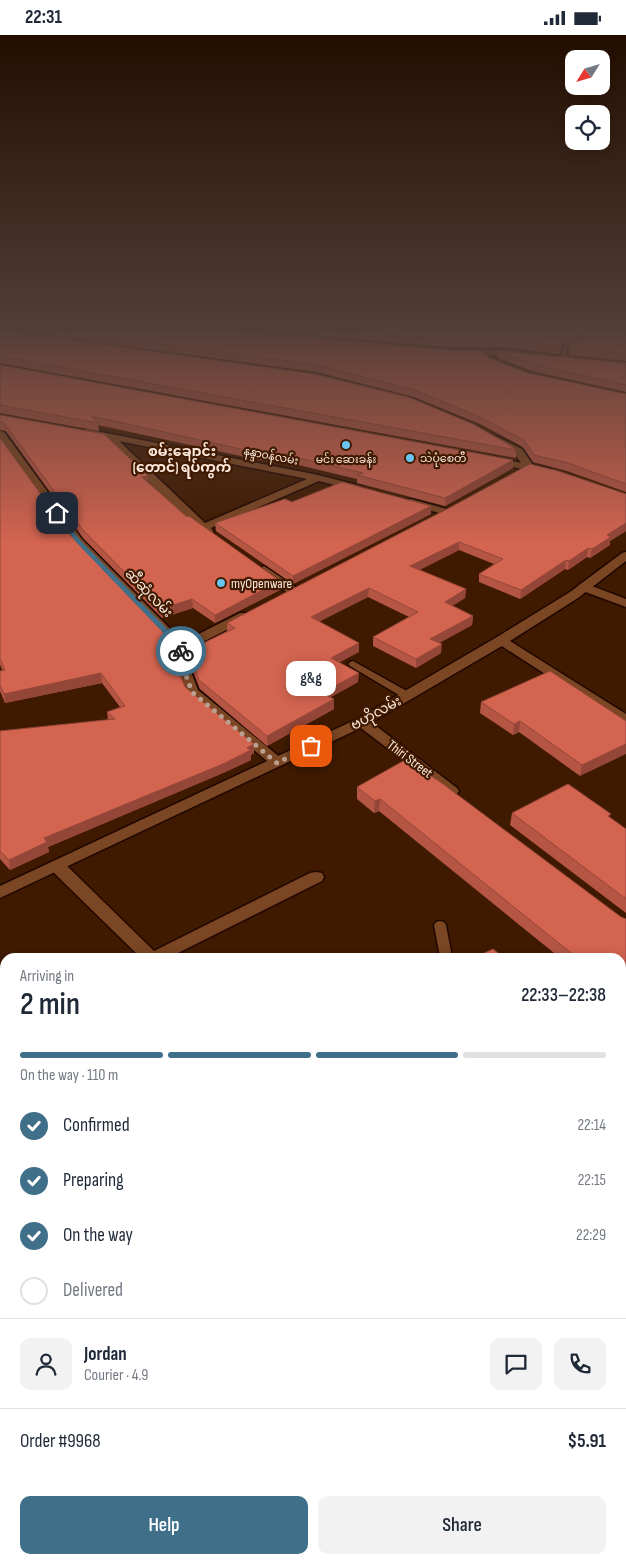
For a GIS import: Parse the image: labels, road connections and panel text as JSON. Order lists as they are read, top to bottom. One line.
{"streets":{"street":["နန္ဒာ၀န်လမ်း","ဆီဆုံလမ်း","ဗဟိုလမ်း","Thiri Street"]},"crossings":[["ဗဟိုလမ်း","Thiri Street"]],"districts":["စမ်းချောင်း (တောင်) ရပ်ကွက်"],"places":["မင်း ဆေးခန်း","သဲပုံစေတီ","myOpenware","g&g"],"north":"bottom left","page":{"status":"22:31","bubble":"g&g","heading":["2 min","Arriving in","22:33–22:38"],"panel":["Jordan","Courier · 4.9","Order #9968","$5.91"],"bar":"On the way · 110 m","list":[["Confirmed","22:14"],["Preparing","22:15"],["On the way","22:29"],"Delivered"],"buttons":["Help","Share"]}}
